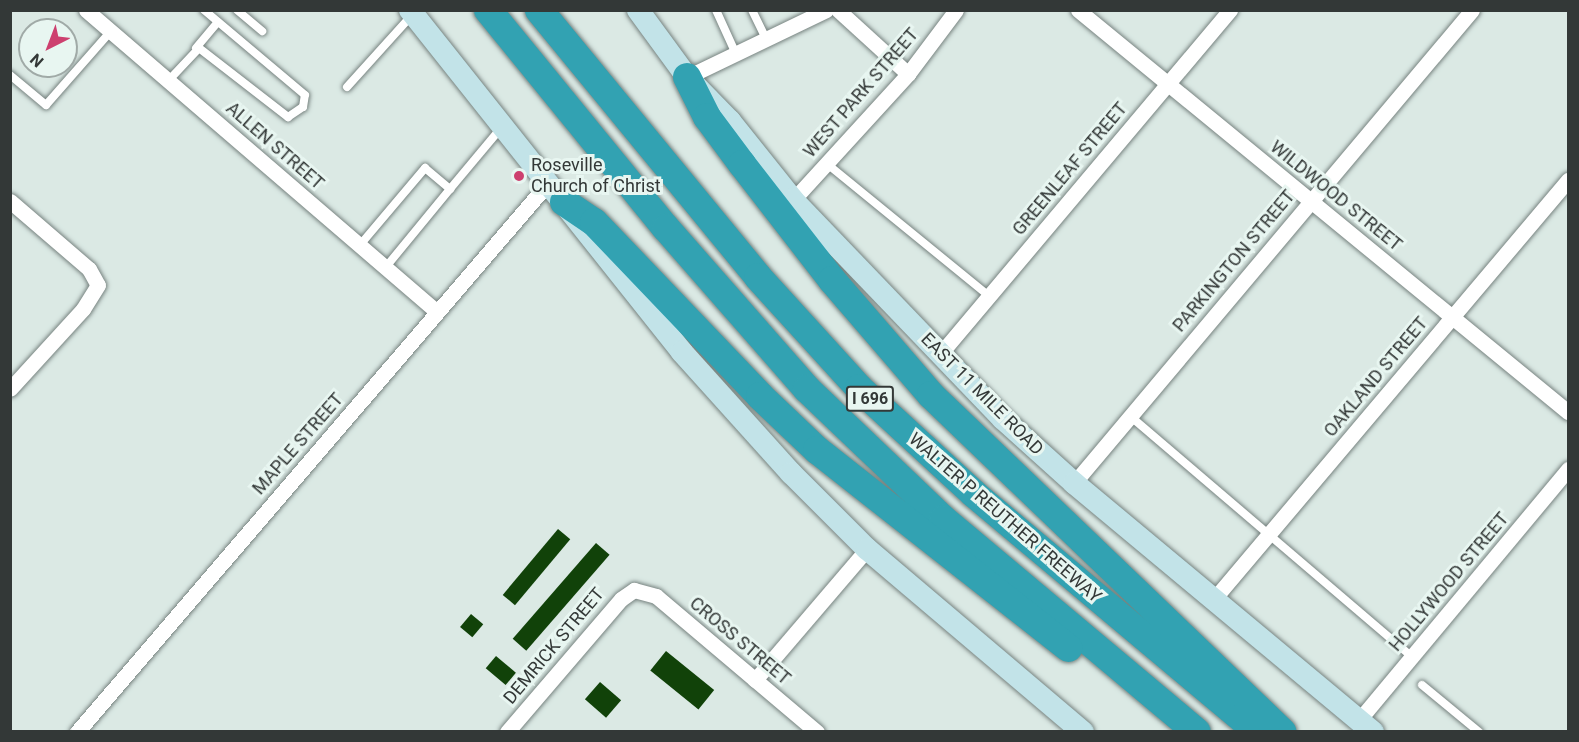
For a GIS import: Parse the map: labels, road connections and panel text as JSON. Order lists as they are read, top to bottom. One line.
{"streets":{"highway":["I 696","WALTER P REUTHER FREEWAY"],"main road":["EAST 11 MILE ROAD"],"street":["WEST PARK STREET","ALLEN STREET","GREENLEAF STREET","WILDWOOD STREET","PARKINGTON STREET","OAKLAND STREET","MAPLE STREET","HOLLYWOOD STREET","CROSS STREET","DEMRICK STREET"]},"crossings":[["WEST PARK STREET","EAST 11 MILE ROAD"],["ALLEN STREET","MAPLE STREET"],["GREENLEAF STREET","WILDWOOD STREET"],["GREENLEAF STREET","EAST 11 MILE ROAD"],["WILDWOOD STREET","PARKINGTON STREET"],["WILDWOOD STREET","OAKLAND STREET"],["PARKINGTON STREET","EAST 11 MILE ROAD"],["OAKLAND STREET","EAST 11 MILE ROAD"],["EAST 11 MILE ROAD","HOLLYWOOD STREET"],["CROSS STREET","DEMRICK STREET"]],"places":["Roseville Church of Christ"],"north":"bottom left"}
